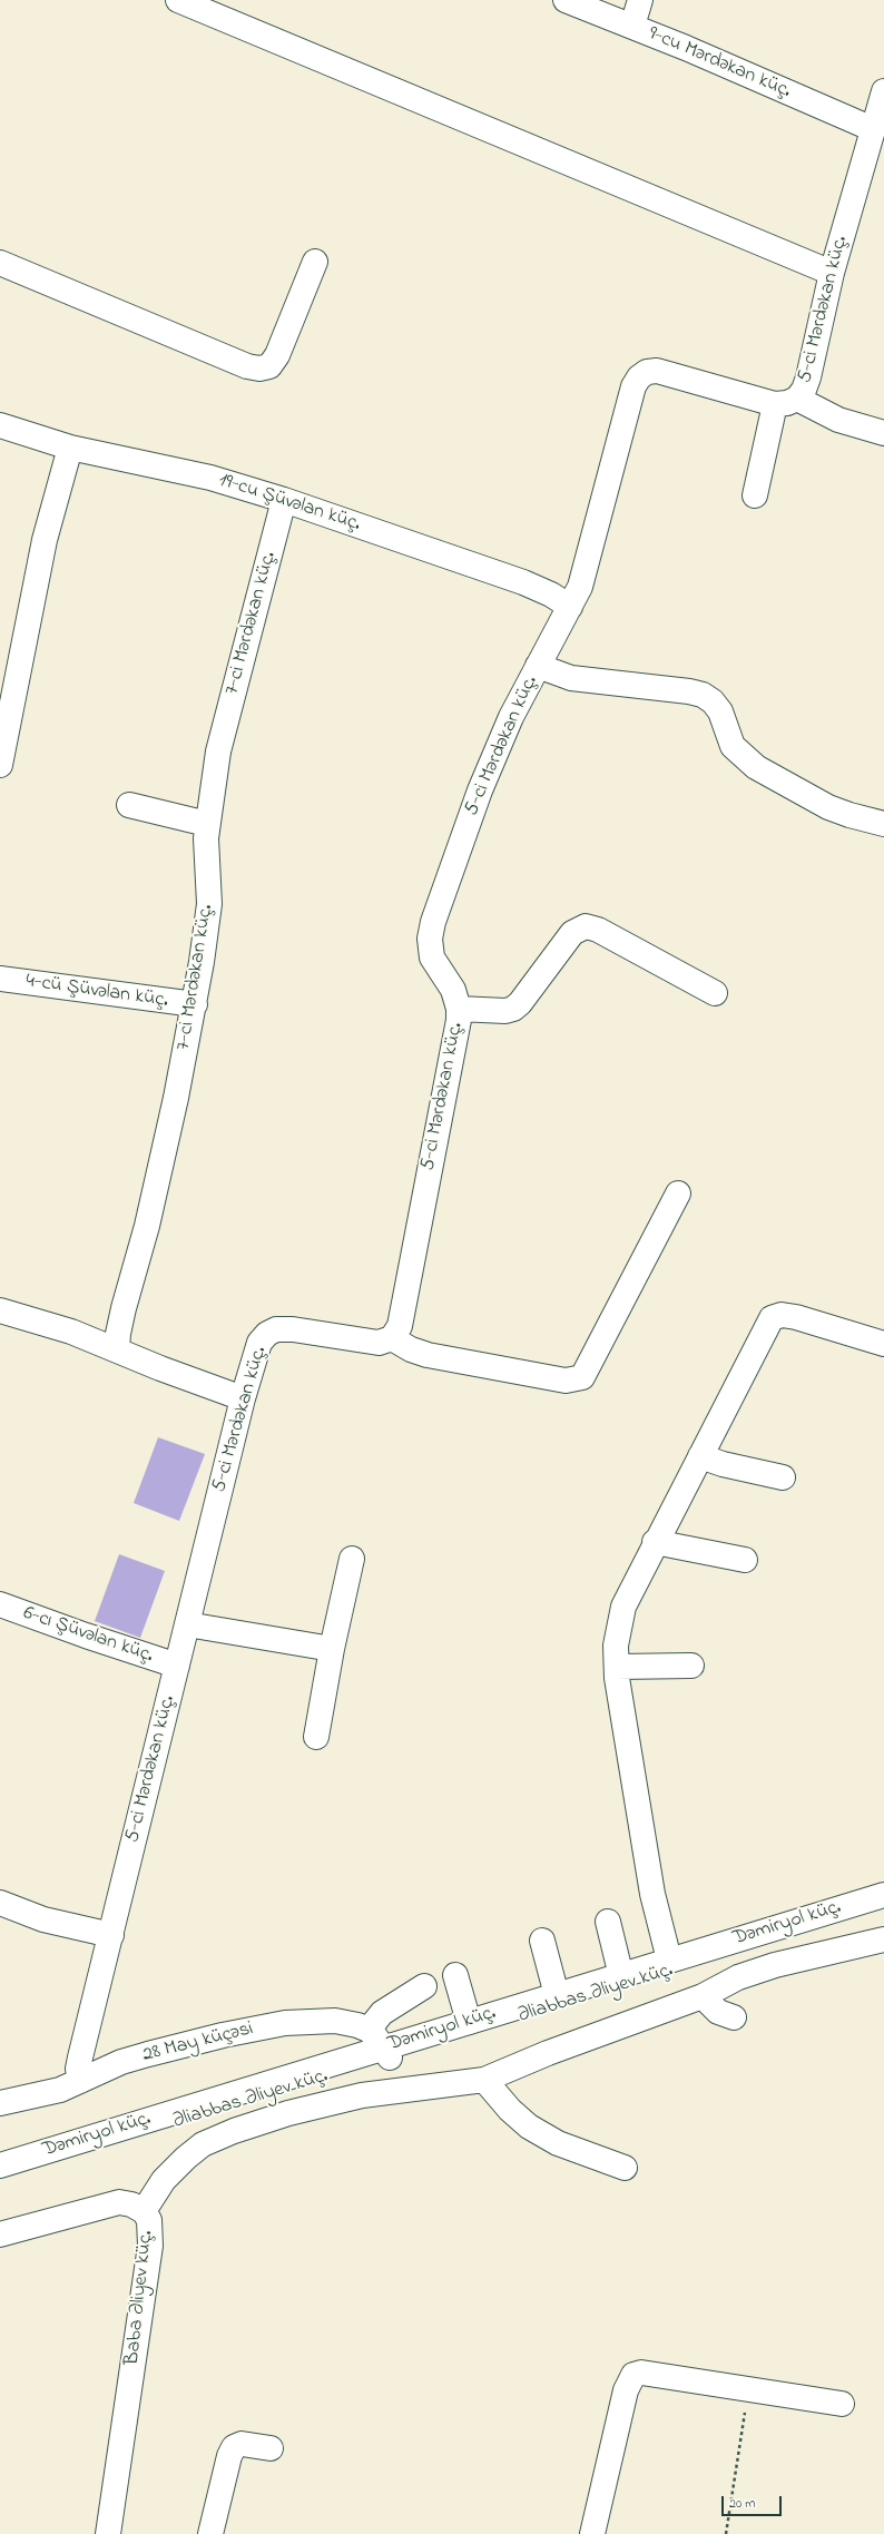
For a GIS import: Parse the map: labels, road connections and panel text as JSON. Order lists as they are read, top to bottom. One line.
{"streets":{"street":["9-cu Mərdəkan küç.","5-ci Mərdəkan küç.","19-cu Şüvəlan küç.","7-ci Mərdəkan küç.","4-cü Şüvəlan küç.","6-cı Şüvəlan küç.","Dəmiryol küç.","Əliabbas Əliyev küç.","28 May küçəsi","Baba Əliyev küç."]},"crossings":[["9-cu Mərdəkan küç.","5-ci Mərdəkan küç."],["5-ci Mərdəkan küç.","19-cu Şüvəlan küç."],["5-ci Mərdəkan küç.","6-cı Şüvəlan küç."],["5-ci Mərdəkan küç.","28 May küçəsi"],["19-cu Şüvəlan küç.","7-ci Mərdəkan küç."],["7-ci Mərdəkan küç.","4-cü Şüvəlan küç."],["Dəmiryol küç.","Əliabbas Əliyev küç."],["Dəmiryol küç.","28 May küçəsi"],["Dəmiryol küç.","Baba Əliyev küç."],["Əliabbas Əliyev küç.","28 May küçəsi"]],"scale_bar":"20 m"}
